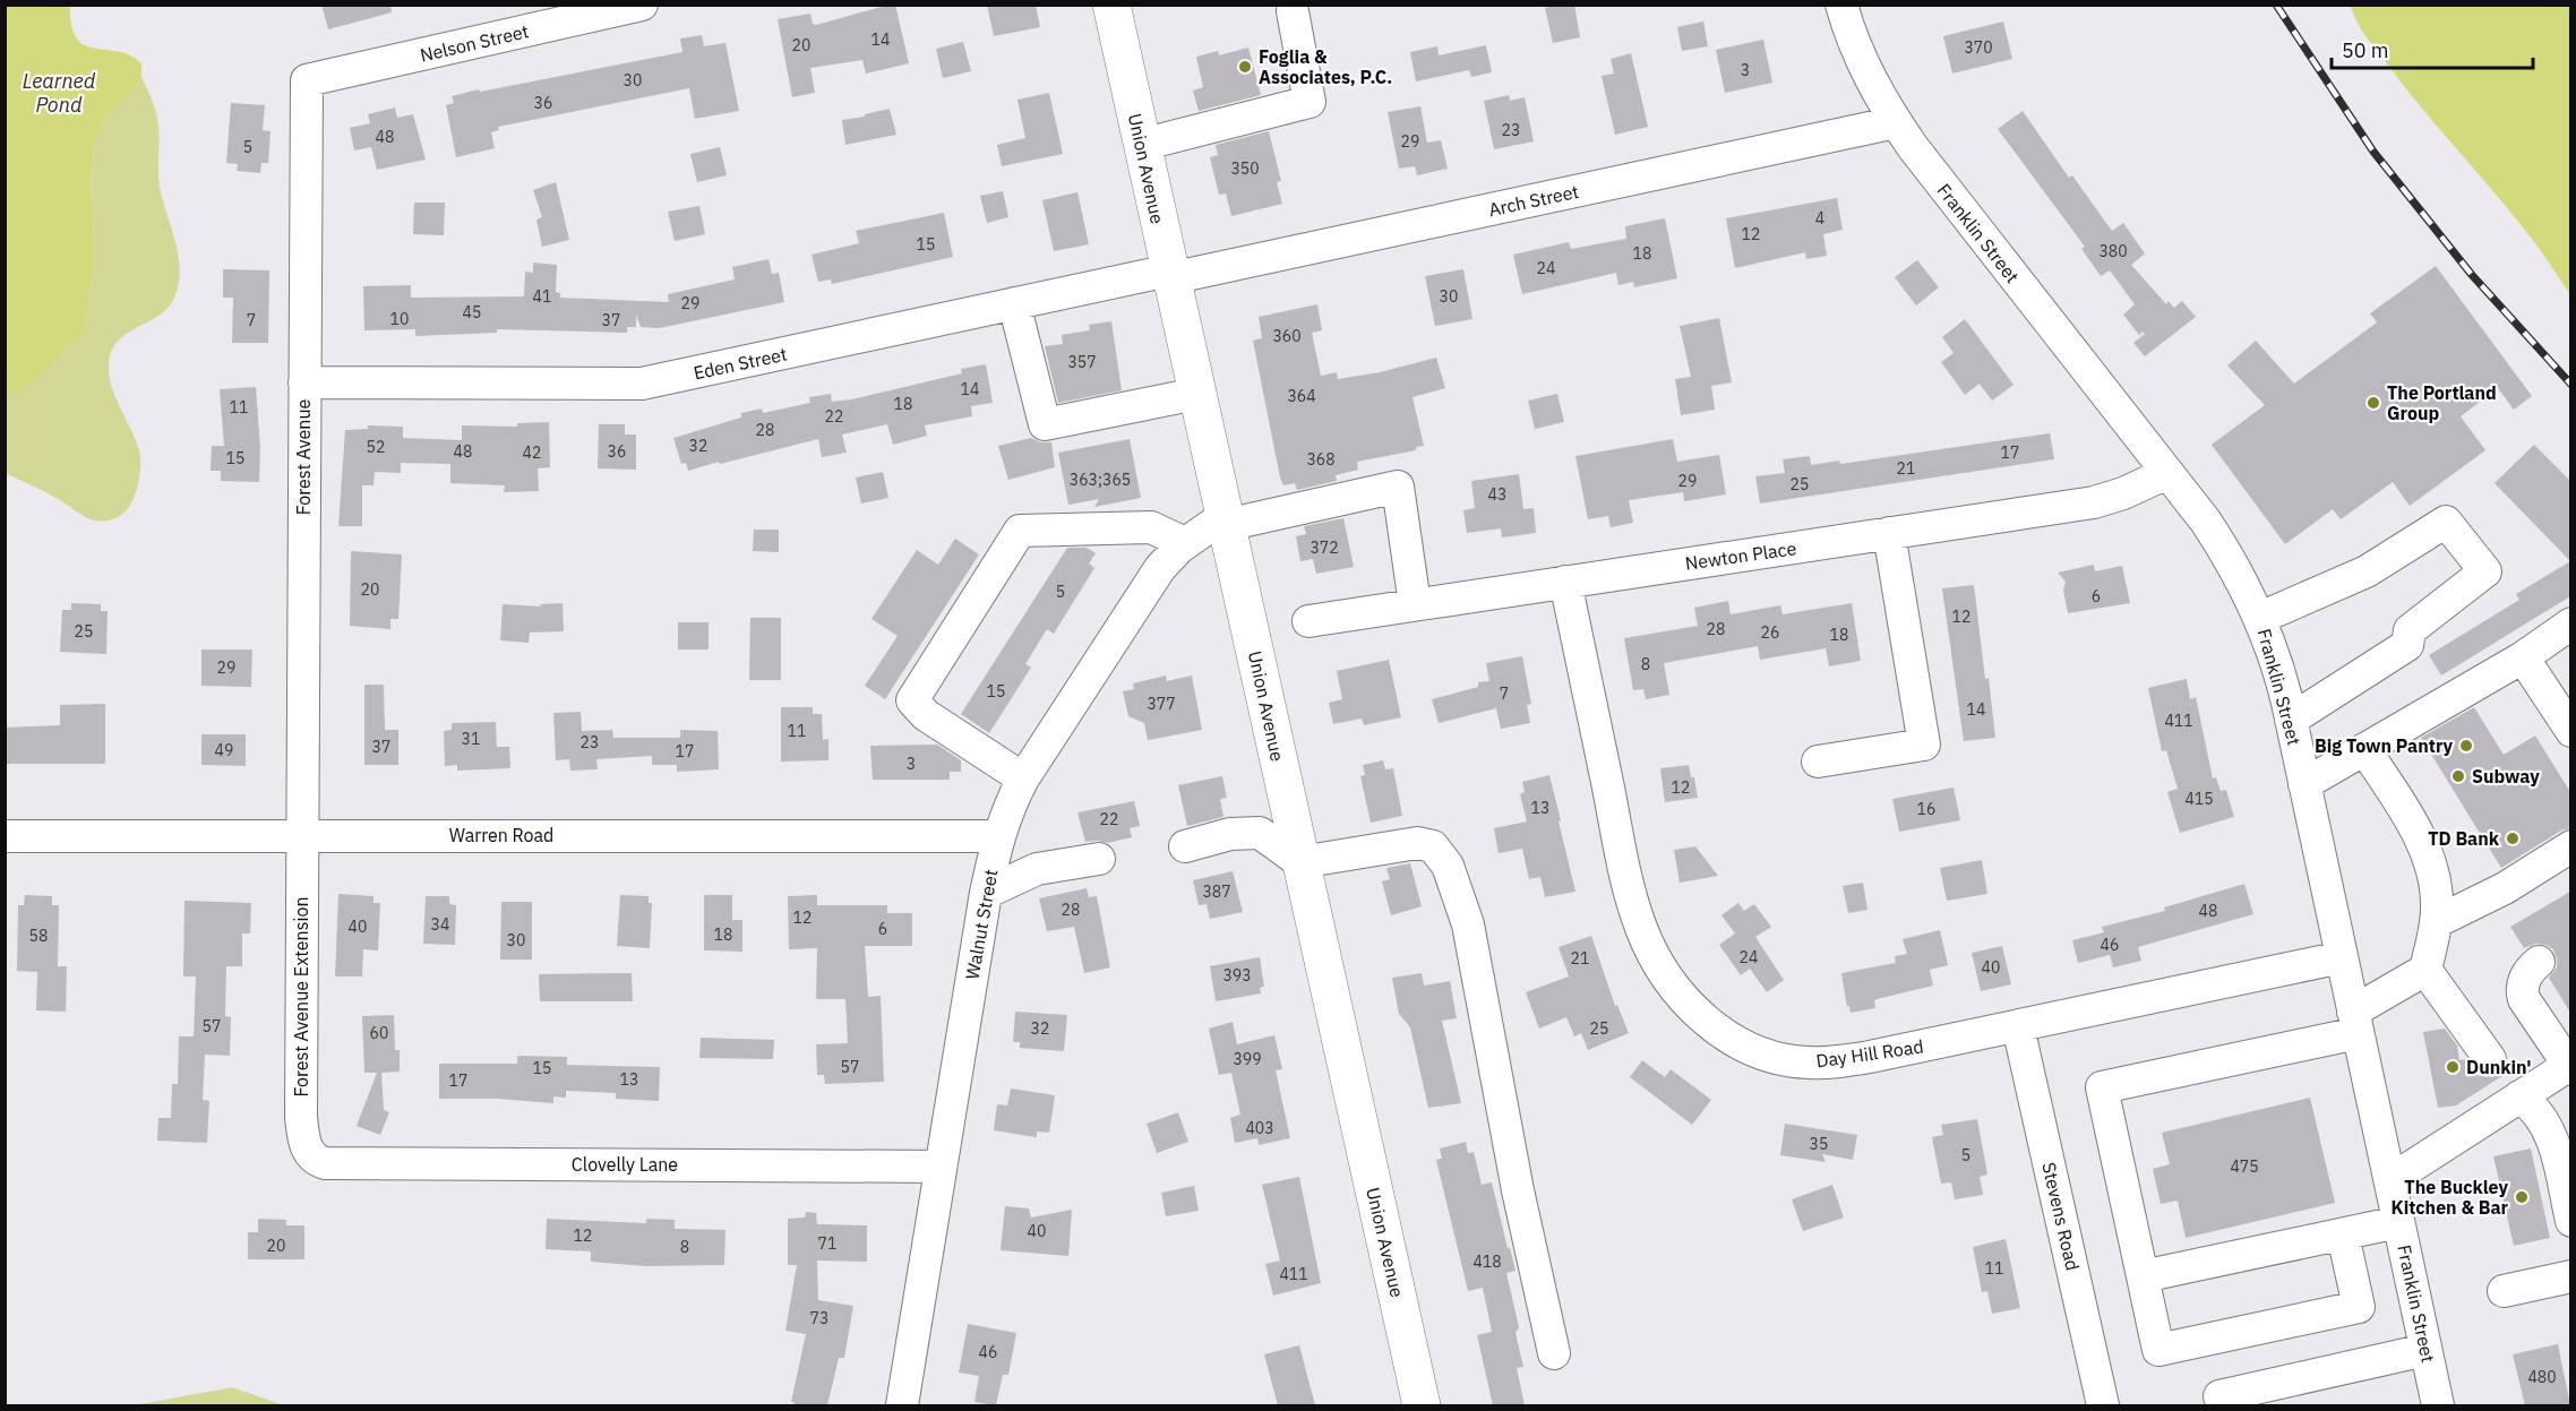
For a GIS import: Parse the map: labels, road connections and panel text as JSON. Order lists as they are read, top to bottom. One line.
{"streets":{"main road":["Union Avenue"],"street":["Nelson Street","Arch Street","Franklin Street","Eden Street","Forest Avenue","Newton Place","Warren Road","Walnut Street","Forest Avenue Extension","Day Hill Road","Clovelly Lane","Stevens Road"]},"crossings":[["Nelson Street","Forest Avenue"],["Union Avenue","Arch Street"],["Union Avenue","Eden Street"],["Union Avenue","Walnut Street"],["Arch Street","Franklin Street"],["Arch Street","Eden Street"],["Franklin Street","Newton Place"],["Franklin Street","Day Hill Road"],["Eden Street","Forest Avenue"],["Forest Avenue","Warren Road"],["Forest Avenue","Forest Avenue Extension"],["Newton Place","Day Hill Road"],["Warren Road","Walnut Street"],["Warren Road","Forest Avenue Extension"],["Walnut Street","Clovelly Lane"],["Forest Avenue Extension","Clovelly Lane"],["Day Hill Road","Stevens Road"]],"water":["Learned Pond"],"places":["Foglia & Associates, P.C.","The Portland Group","Big Town Pantry","Subway","TD Bank","Dunkin'","The Buckley Kitchen & Bar"],"house_numbers":["14","20","370","3","30","36","23","48","29","5","350","4","12","15","380","18","24","41","30","29","45","10","7","37","360","357","14","364","18","11","22","28","32","52","48","36","42","17","15","368","21","363;365","29","25","43","372","20","5","6","12","28","25","26","18","8","29","15","7","377","14","411","11","31","23","37","49","17","3","12","415","13","16","22","387","28","48","12","34","40","6","18","58","30","46","24","21","40","393","57","32","25","60","399","57","15","13","17","403","35","5","475","40","12","71","20","8","418","11","411","73","46","480"],"scale_bar":"50 m"}
